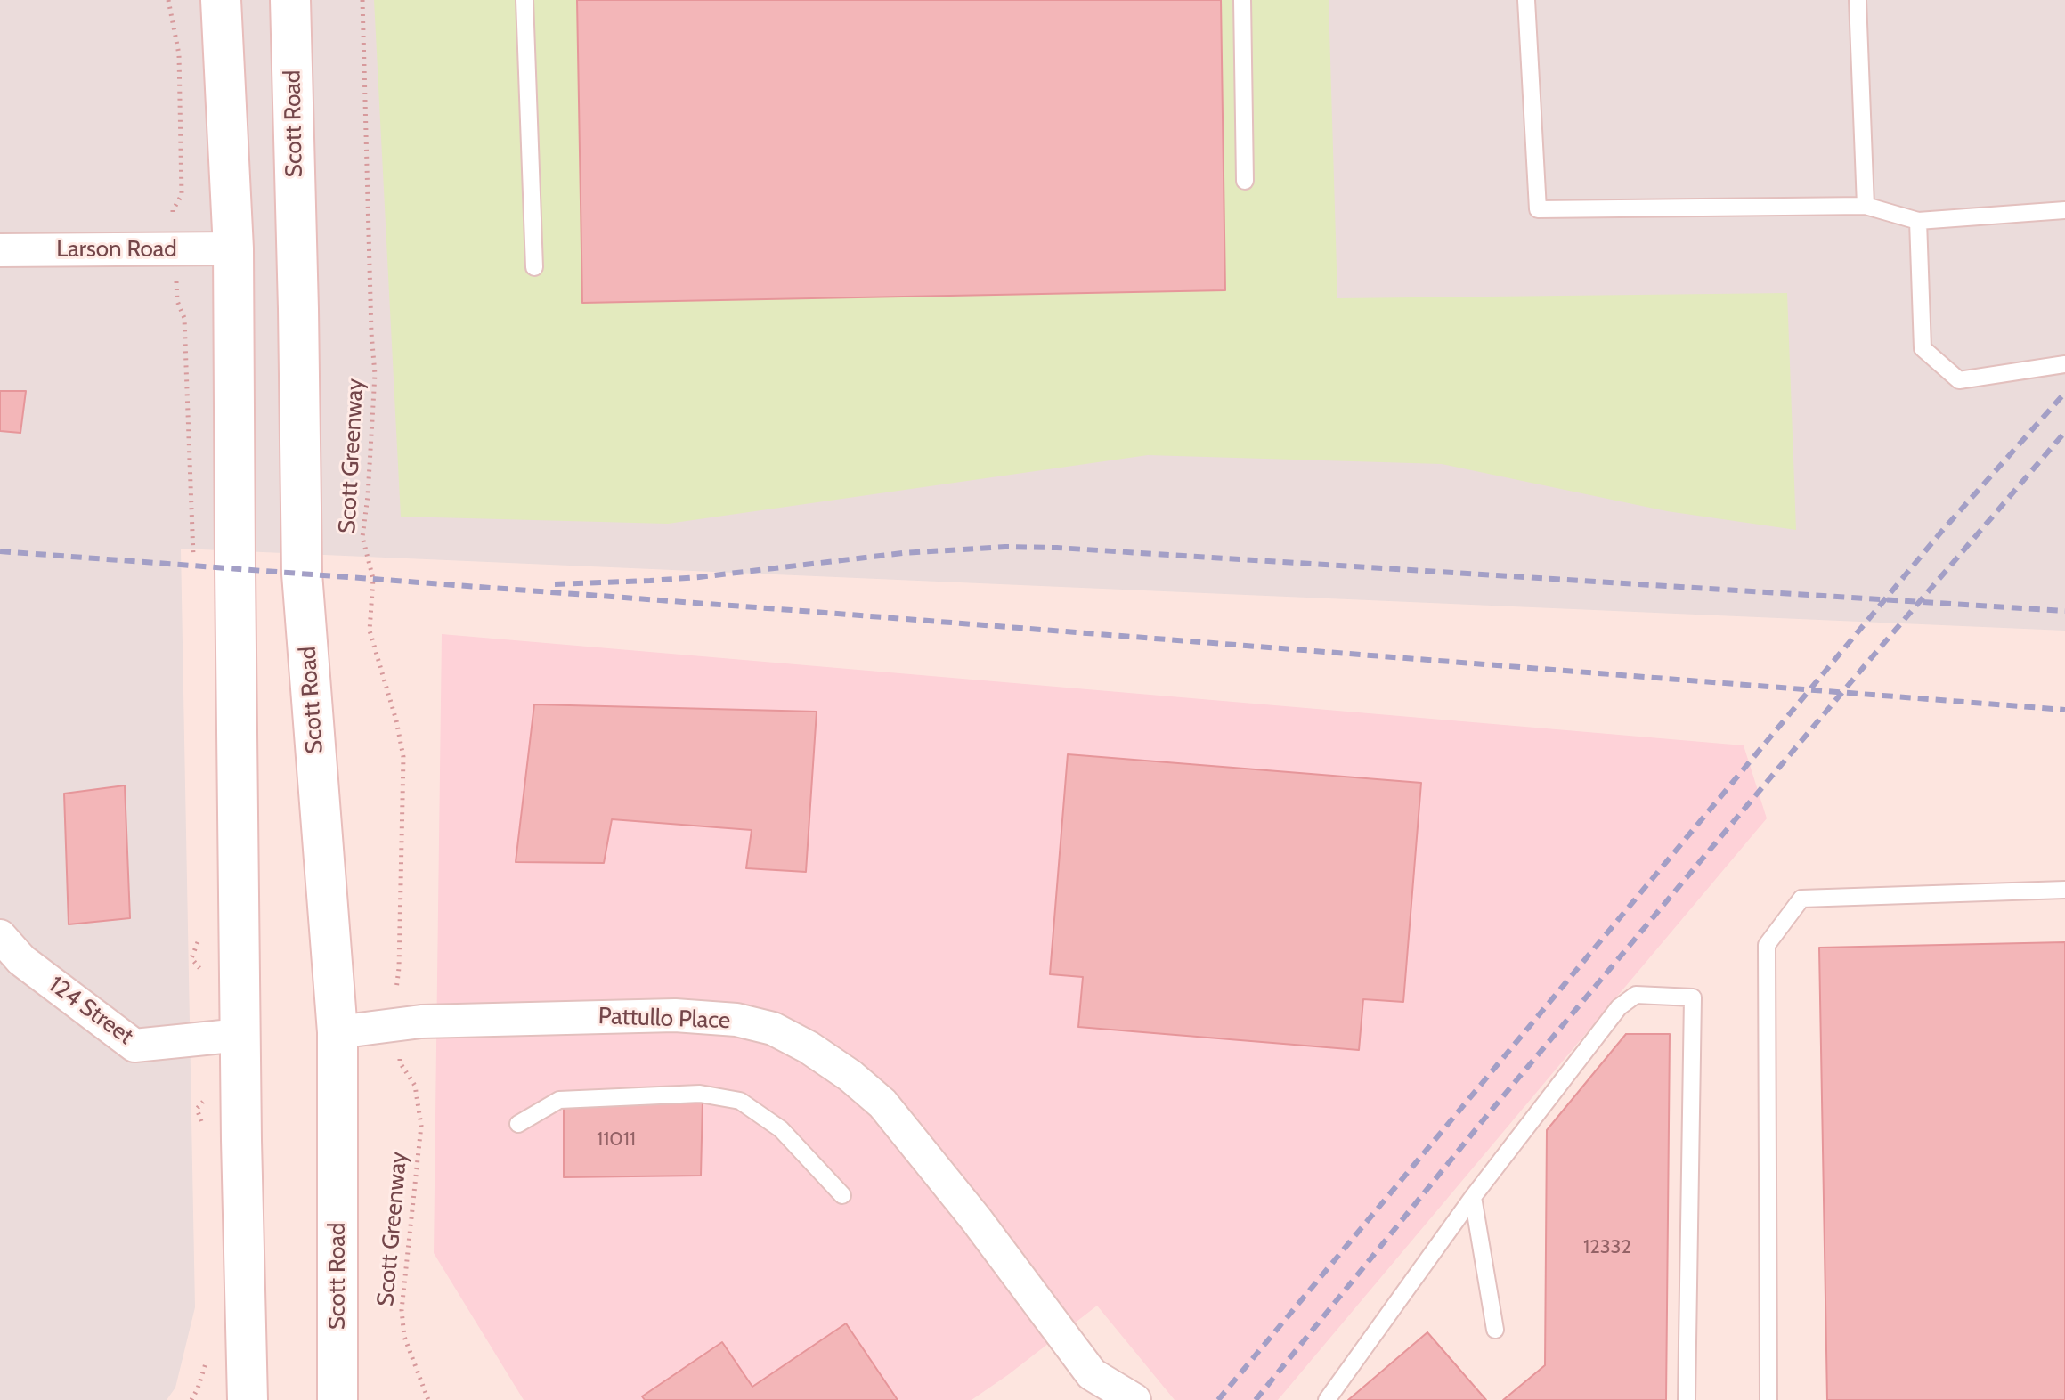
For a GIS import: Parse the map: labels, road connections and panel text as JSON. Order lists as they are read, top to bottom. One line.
{"streets":{"main road":["Scott Road"],"street":["Larson Road","124 Street","Pattullo Place"],"path":["Scott Greenway"]},"crossings":[["Scott Road","Pattullo Place"]],"house_numbers":["11011","12332"]}
